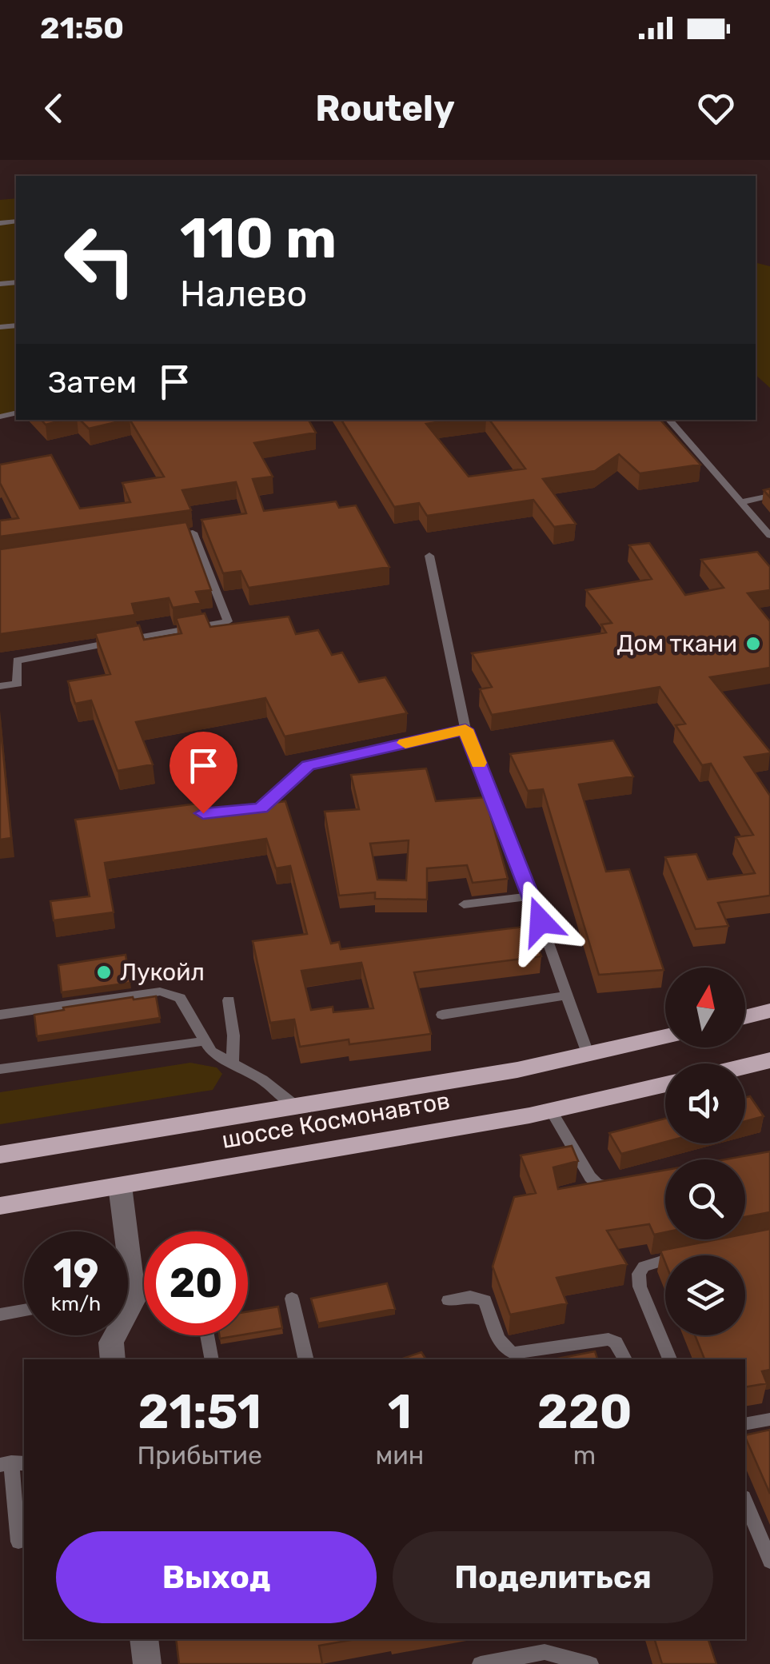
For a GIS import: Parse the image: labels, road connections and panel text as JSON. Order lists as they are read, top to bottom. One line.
{"streets":{"main road":["шоссе Космонавтов"]},"places":["Дом ткани","Лукойл"],"north":"top","page":{"status":"21:50","header":"Routely","turn":["110 m","Налево"],"then":"Затем","speed":"19 km/h","limit":"20","eta":["21:51","Прибытие","1","мин","220","m"],"buttons":["Выход","Поделиться"]}}
